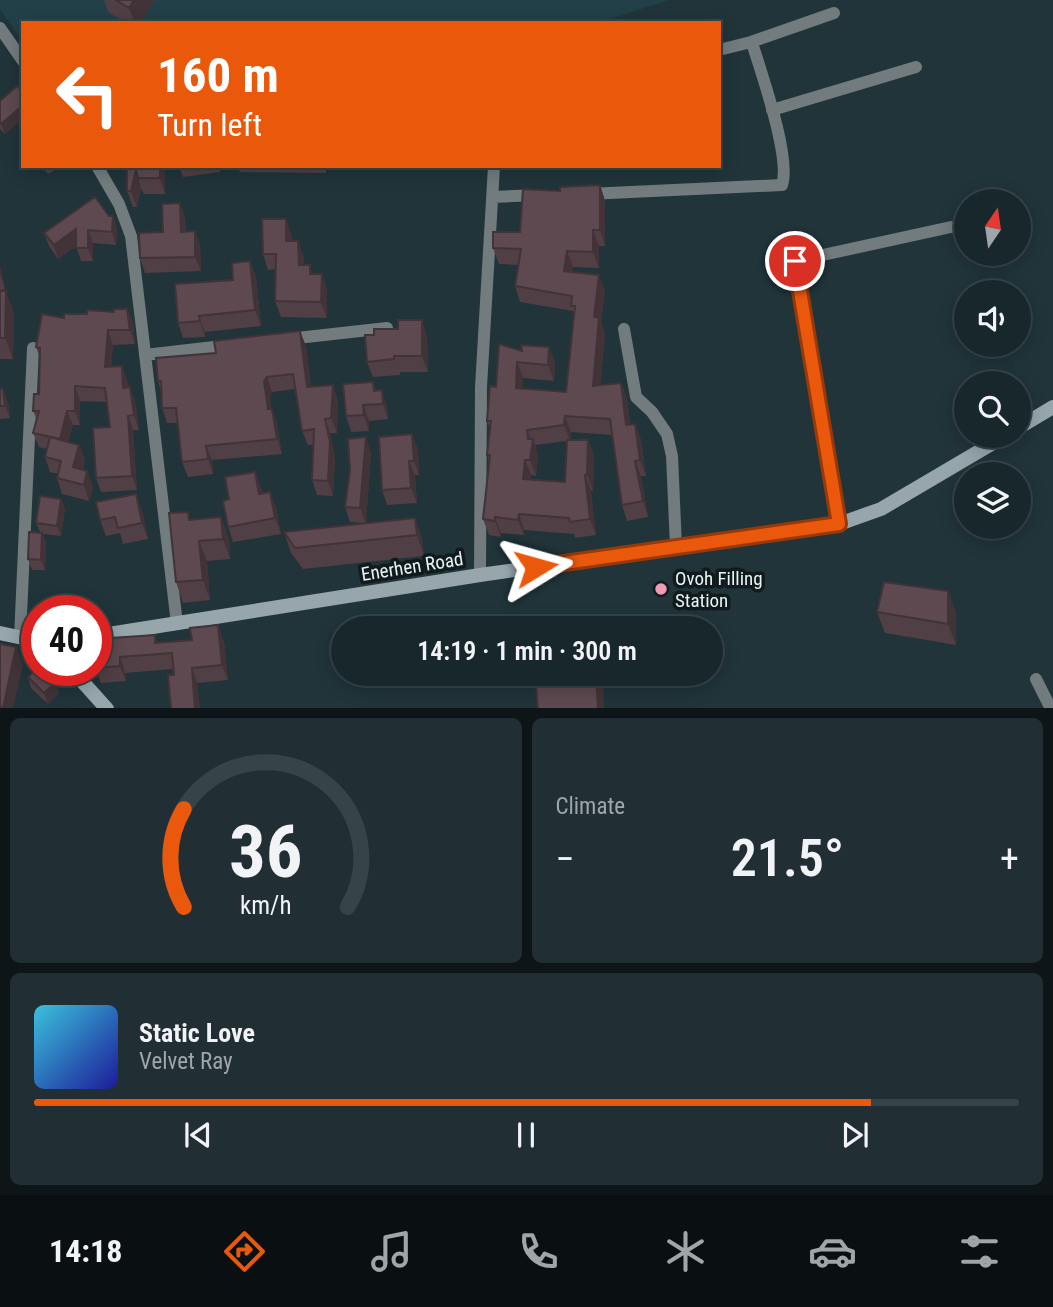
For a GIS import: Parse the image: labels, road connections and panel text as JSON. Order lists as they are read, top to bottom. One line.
{"streets":{"street":["Enerhen Road"]},"places":["Ovoh Filling Station"],"north":"top","page":{"turn":["160 m","Turn left"],"limit":"40","trip":"14:19 · 1 min · 300 m","tile":"Climate","heat":["−","21.5°","+"],"song":["Static Love","Velvet Ray"],"tabs":"14:18","gauge":["36","km/h"]}}
